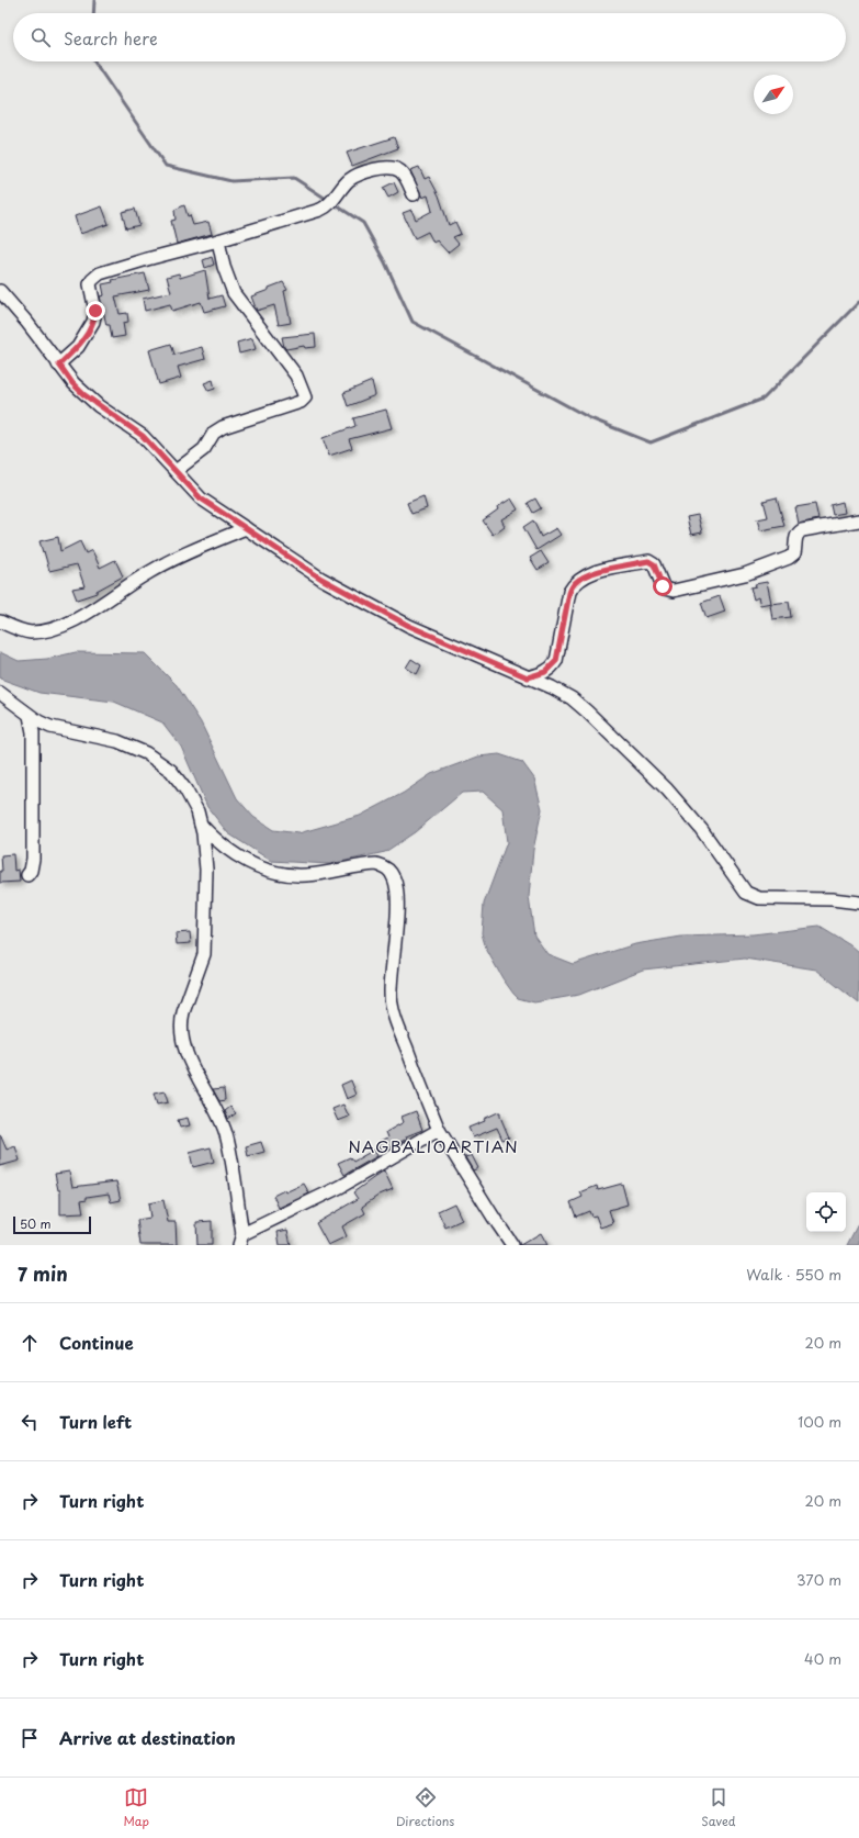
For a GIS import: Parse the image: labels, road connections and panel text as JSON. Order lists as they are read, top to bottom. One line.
{"districts":["NAGBALIOARTIAN"],"scale_bar":"50 m","north":"top right","page":{"search":"Search here","scale":"50 m","heading":["7 min","Walk · 550 m"],"list":[["Continue","20 m"],["Turn left","100 m"],["Turn right","20 m"],["Turn right","370 m"],["Turn right","40 m"],"Arrive at destination"],"nav":["Map","Directions","Saved"]}}
